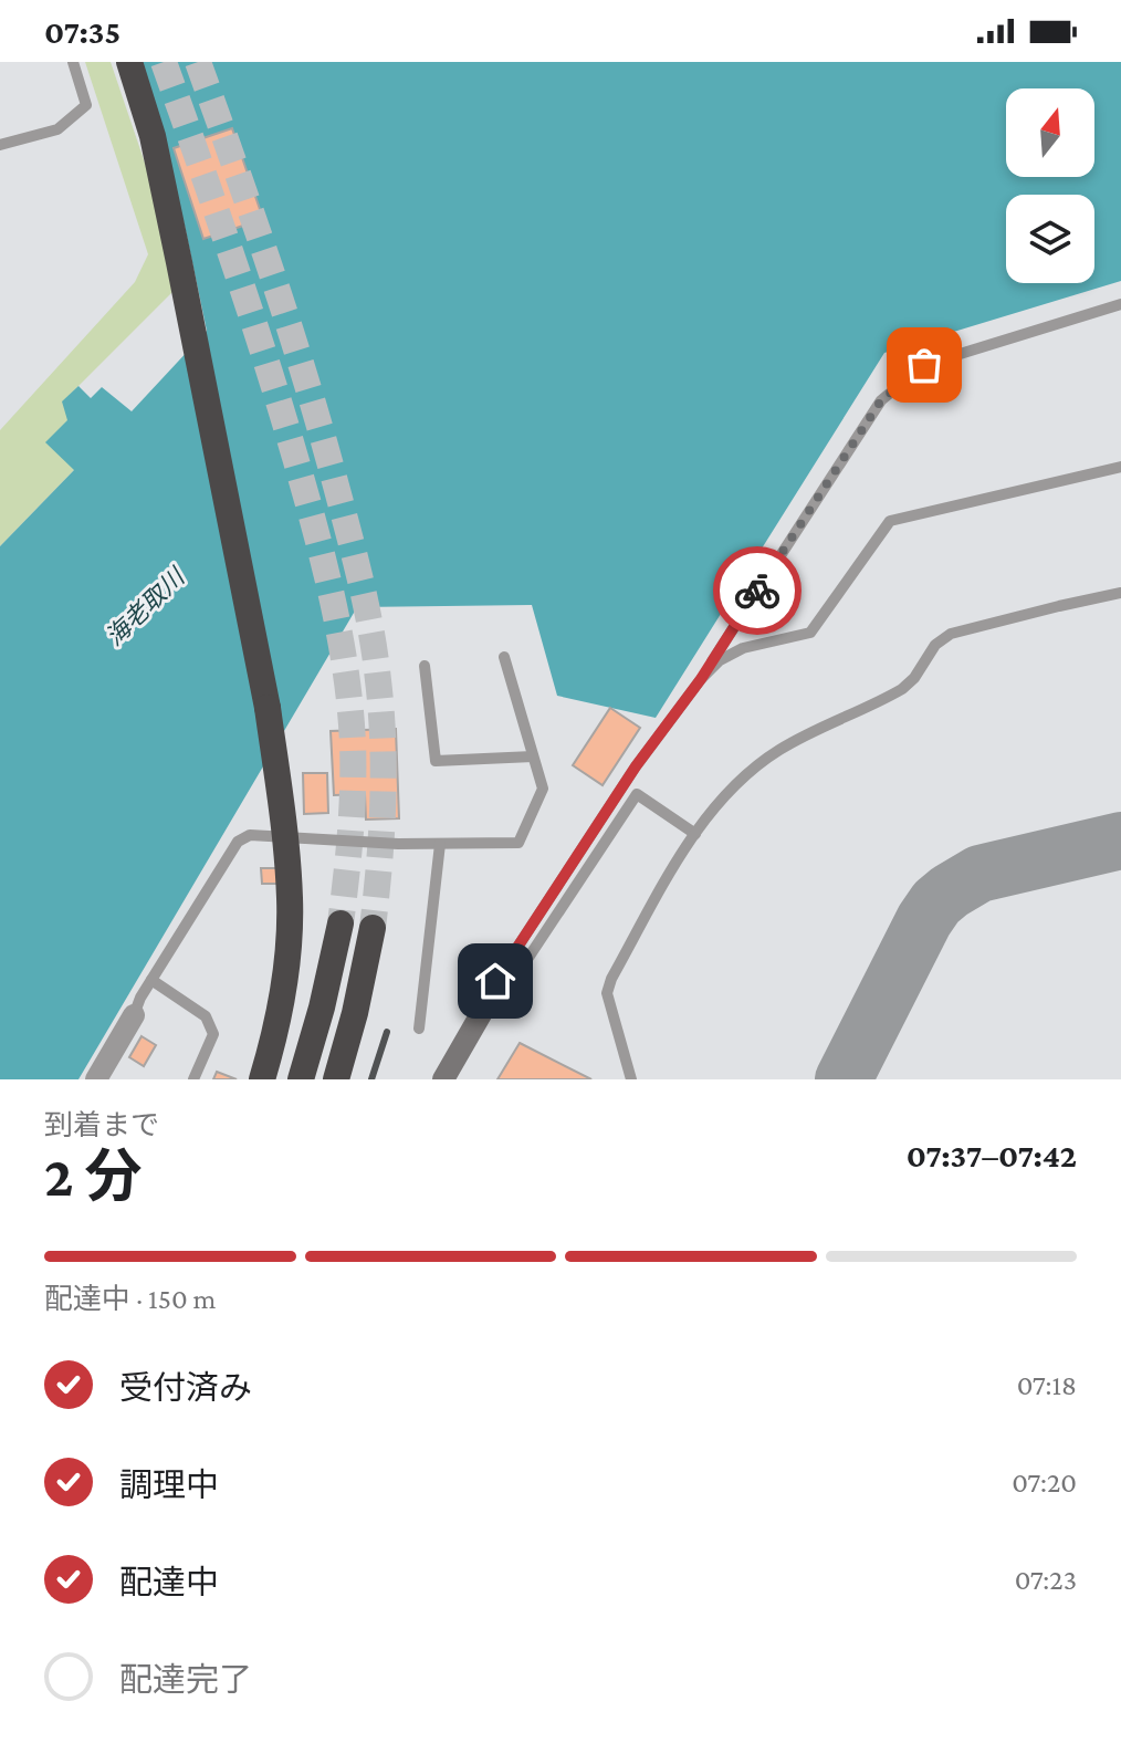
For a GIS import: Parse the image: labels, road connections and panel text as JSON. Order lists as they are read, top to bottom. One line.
{"water":["海老取川"],"north":"top","page":{"status":"07:35","heading":["2 分","到着まで","07:37–07:42"],"bar":"配達中 · 150 m","list":[["受付済み","07:18"],["調理中","07:20"],["配達中","07:23"],"配達完了"]}}
